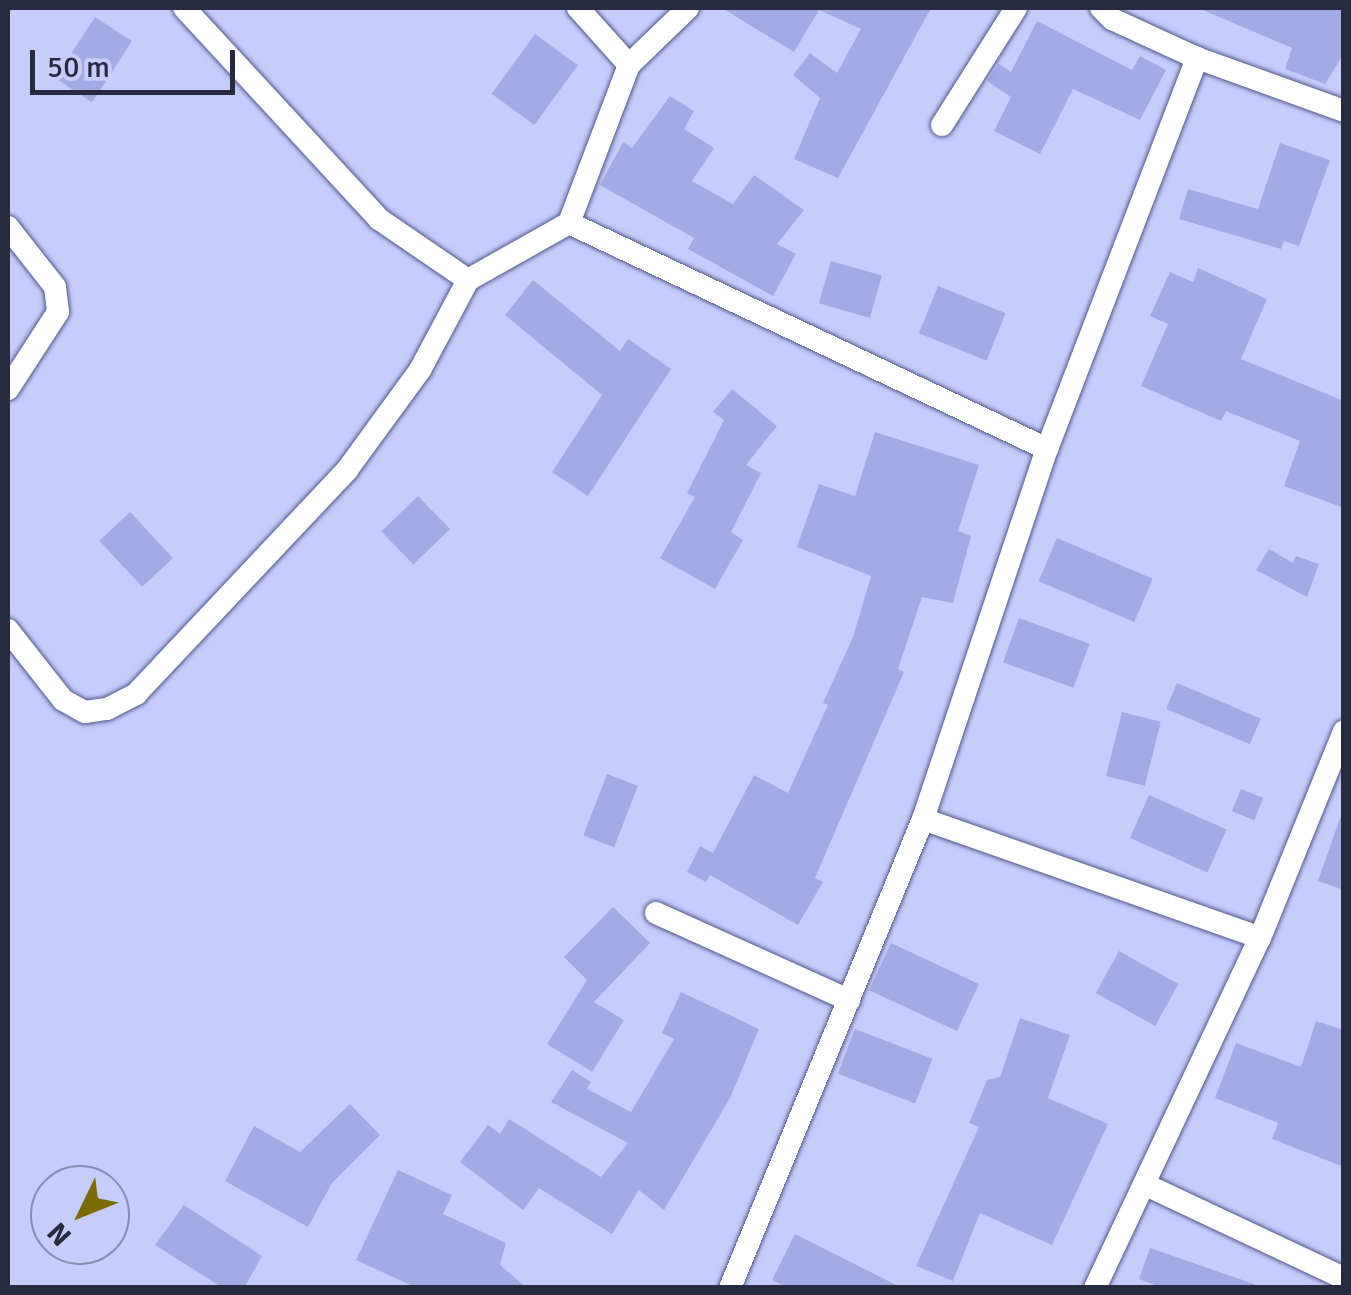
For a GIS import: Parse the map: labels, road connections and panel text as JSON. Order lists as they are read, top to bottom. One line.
{"scale_bar":"50 m","north":"bottom left"}
